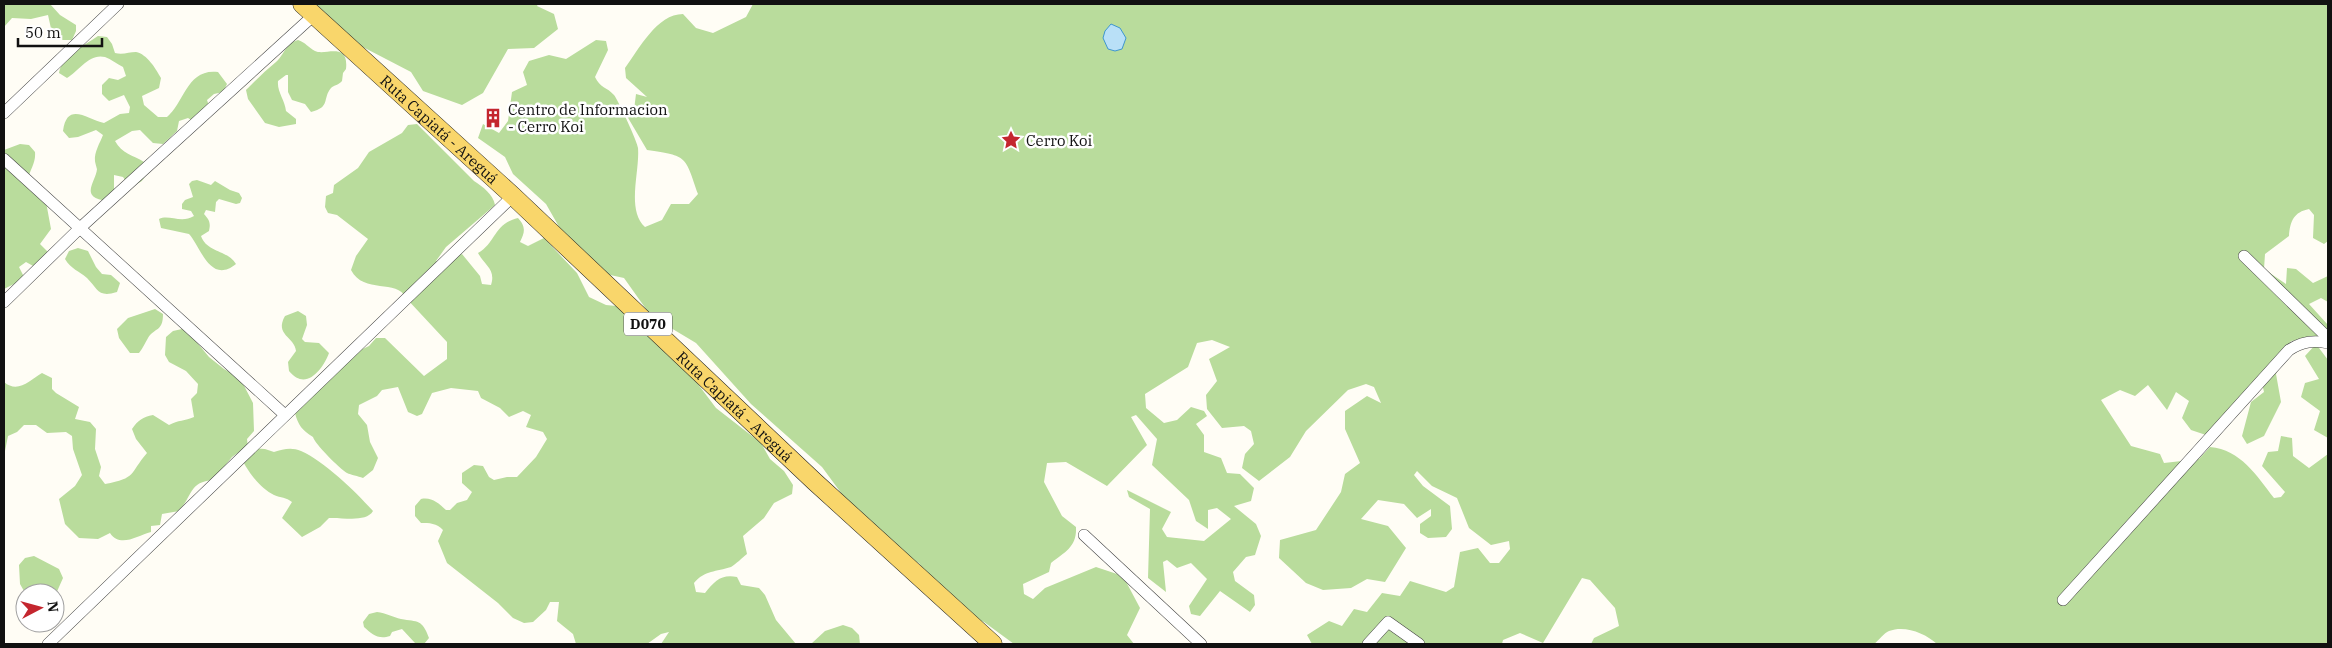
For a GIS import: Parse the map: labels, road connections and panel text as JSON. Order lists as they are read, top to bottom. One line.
{"streets":{"main road":["Ruta Capiatá - Areguá","D070"]},"places":{"building":["Centro de Informacion - Cerro Koi"],"place":["Cerro Koi"]},"scale_bar":"50 m","north":"right"}
